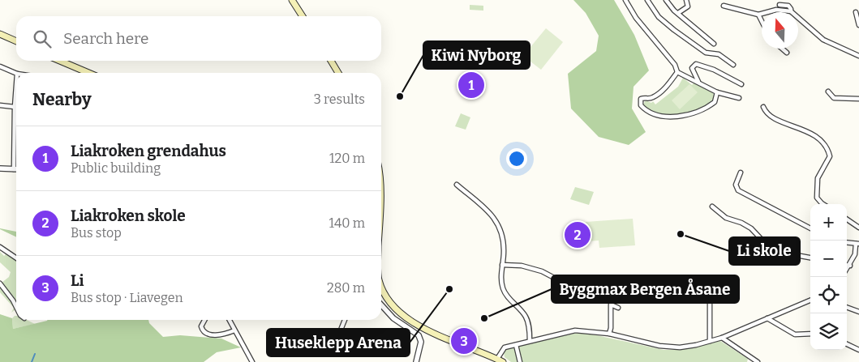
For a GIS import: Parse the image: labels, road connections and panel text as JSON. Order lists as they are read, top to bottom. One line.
{"places":["Kiwi Nyborg","Li skole","Huseklepp Arena","Byggmax Bergen Åsane"],"north":"top","page":{"search":"Search here","pins":["1","2","3"],"heading":["Nearby","3 results"],"list":[{"mark":"1","name":"Liakroken grendahus","note":"Public building","value":"120 m"},{"mark":"2","name":"Liakroken skole","note":"Bus stop","value":"140 m"},{"mark":"3","name":"Li","note":"Bus stop · Liavegen","value":"280 m"}],"map_buttons":["+","−"]}}
